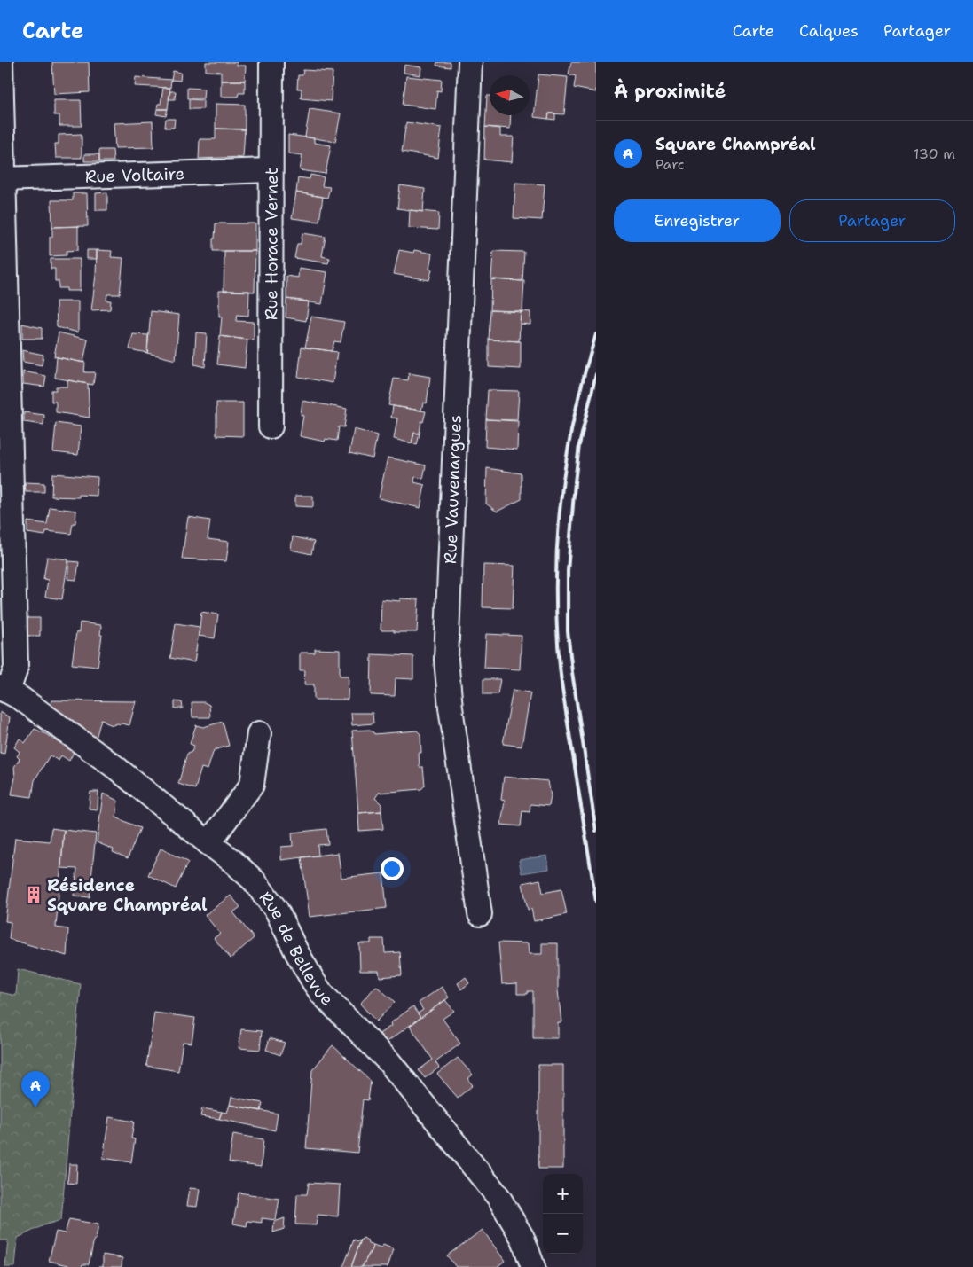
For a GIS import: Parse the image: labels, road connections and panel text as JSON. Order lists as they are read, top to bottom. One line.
{"streets":{"street":["Rue Voltaire","Rue Horace Vernet","Rue Vauvenargues","Rue de Bellevue"]},"crossings":[["Rue Voltaire","Rue Horace Vernet"]],"places":{"building":["Résidence Square Champréal"]},"north":"left","page":{"header":"Carte","nav":["Carte","Calques","Partager"],"heading":"À proximité","list":[{"mark":"A","name":"Square Champréal","note":"Parc","value":"130 m"}],"buttons":["Enregistrer","Partager"],"pins":"A","map_buttons":["+","−"]}}
